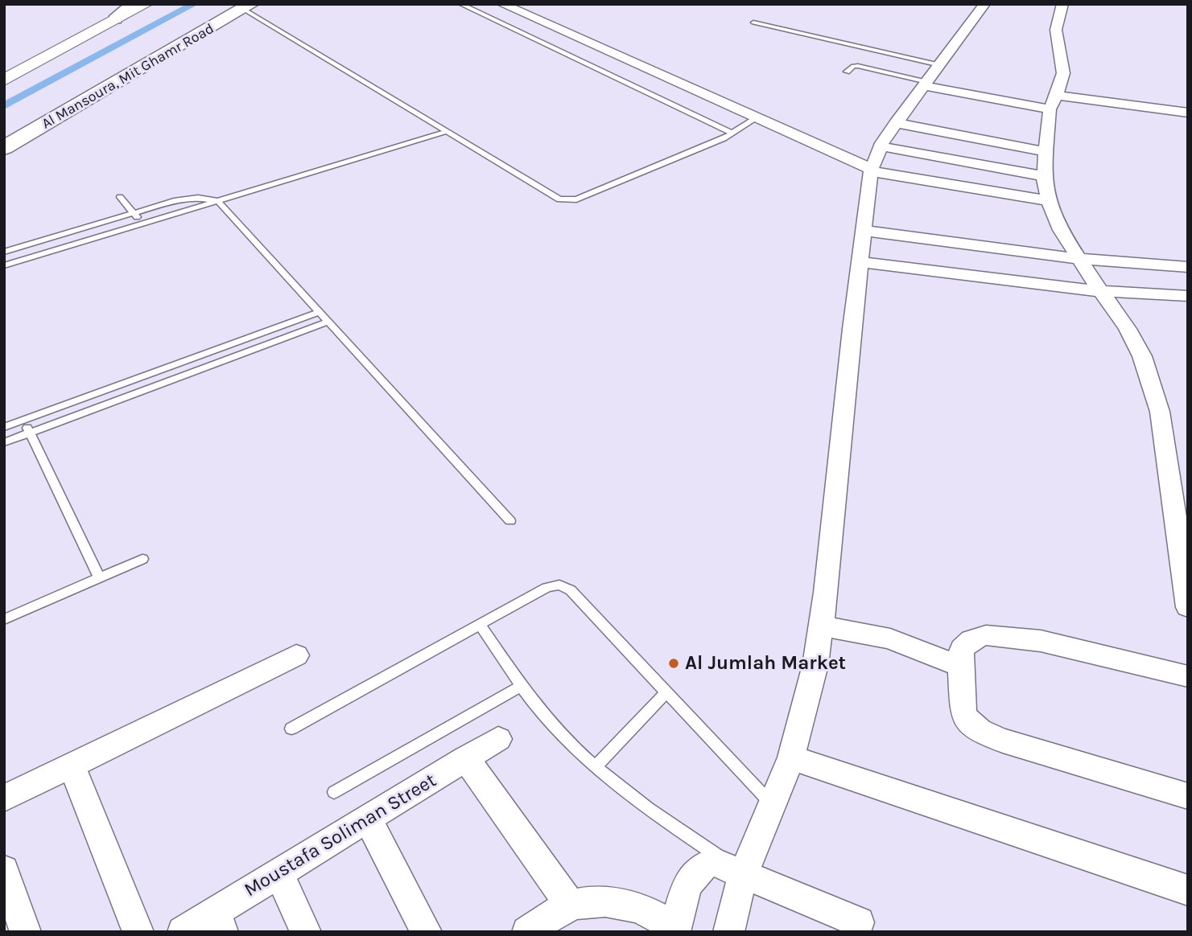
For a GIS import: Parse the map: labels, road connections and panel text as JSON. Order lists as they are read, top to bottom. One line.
{"streets":{"highway":["Al Mansoura, Mit Ghamr Road"],"street":["Moustafa Soliman Street"]},"places":["Al Jumlah Market"]}
